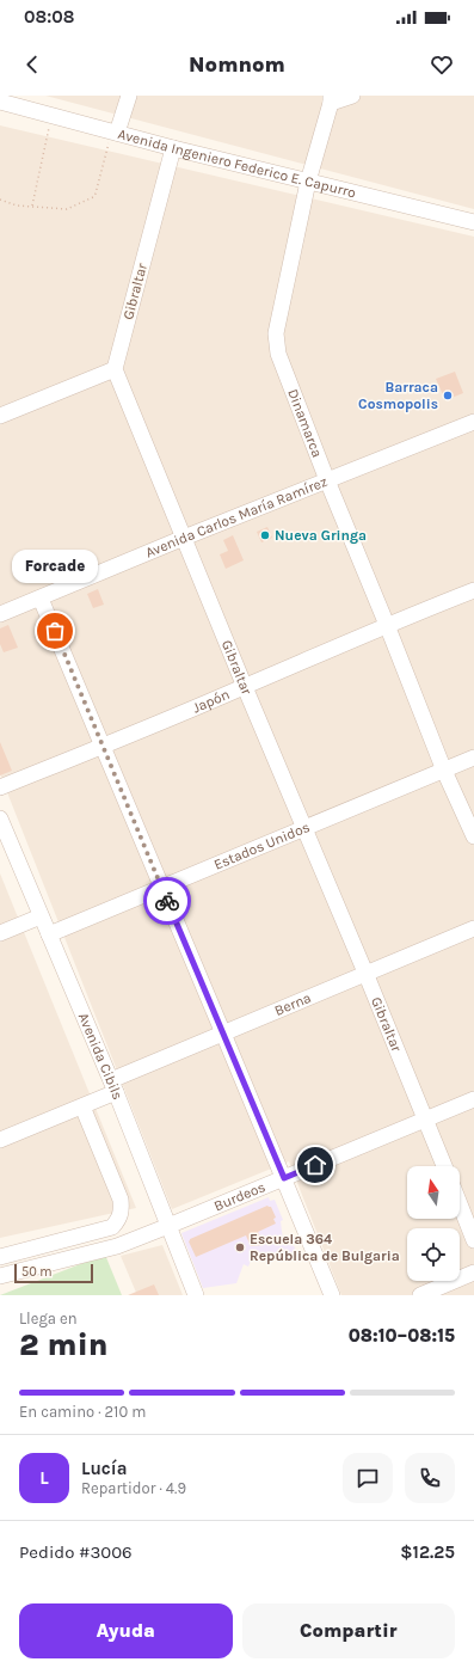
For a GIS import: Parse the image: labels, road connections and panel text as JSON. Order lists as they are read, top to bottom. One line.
{"streets":{"street":["Avenida Ingeniero Federico E. Capurro","Gibraltar","Dinamarca","Avenida Carlos María Ramírez","Japón","Estados Unidos","Berna","Avenida Cibils","Burdeos"]},"crossings":[["Avenida Ingeniero Federico E. Capurro","Gibraltar"],["Avenida Ingeniero Federico E. Capurro","Dinamarca"],["Gibraltar","Avenida Carlos María Ramírez"],["Gibraltar","Japón"],["Gibraltar","Estados Unidos"],["Gibraltar","Berna"],["Gibraltar","Burdeos"],["Dinamarca","Avenida Carlos María Ramírez"],["Dinamarca","Japón"],["Dinamarca","Estados Unidos"],["Estados Unidos","Avenida Cibils"],["Berna","Avenida Cibils"],["Avenida Cibils","Burdeos"]],"places":["Barraca Cosmopolis","Nueva Gringa","Forcade","Escuela 364 República de Bulgaria"],"scale_bar":"50 m","north":"top","page":{"status":"08:08","header":"Nomnom","bubble":"Forcade","scale":"50 m","heading":["2 min","Llega en","08:10–08:15"],"panel":["Lucía","Repartidor · 4.9","Pedido #3006","$12.25"],"bar":"En camino · 210 m","round":"L","buttons":["Ayuda","Compartir"]}}
